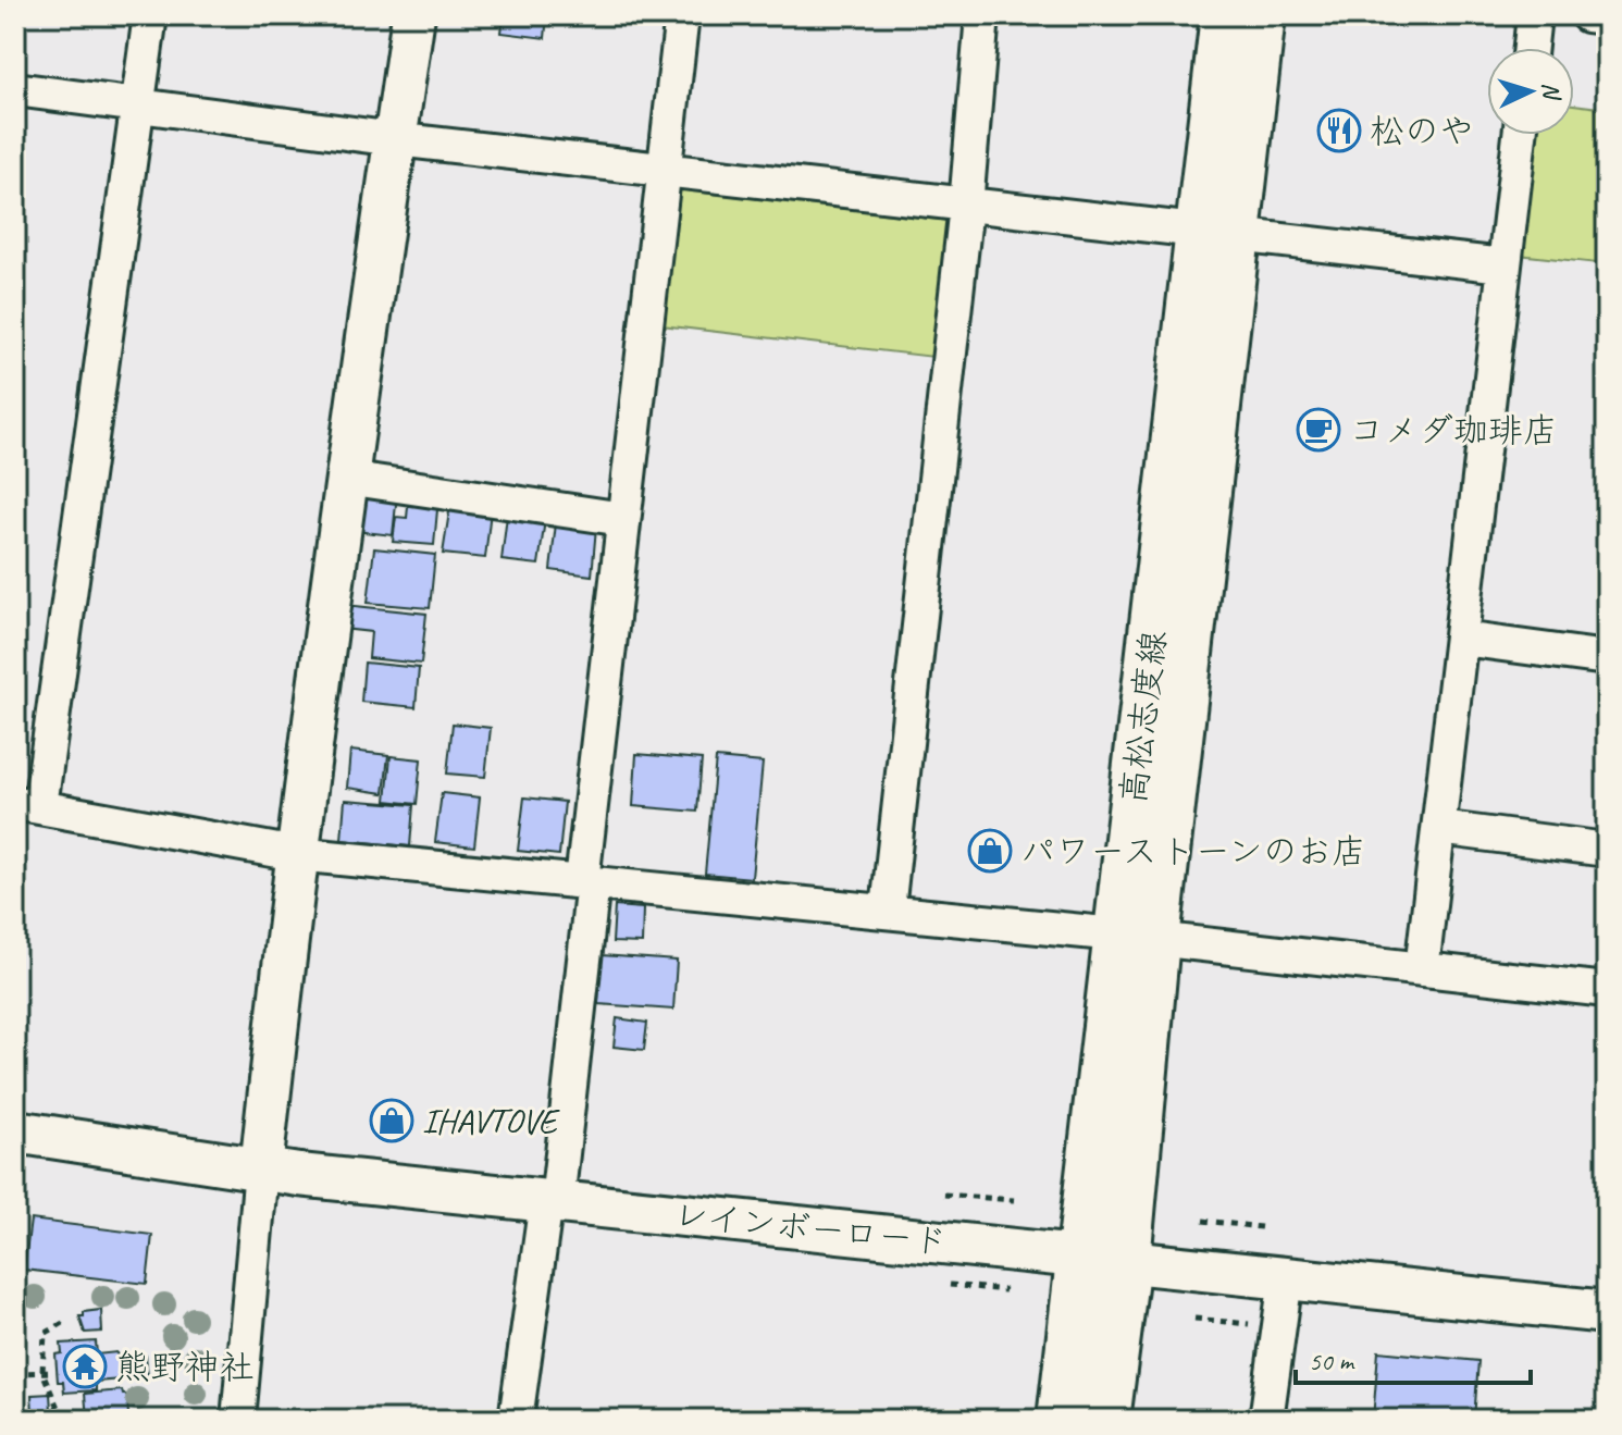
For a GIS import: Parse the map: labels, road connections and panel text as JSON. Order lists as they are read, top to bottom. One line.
{"streets":{"main road":["高松志度線"],"street":["レインボーロード"]},"crossings":[["高松志度線","レインボーロード"]],"places":{"restaurant":["松のや"],"cafe":["コメダ珈琲店"],"shop":["パワーストーンのお店","IHAVTOVE"],"temple":["熊野神社"]},"scale_bar":"50 m","north":"right"}
